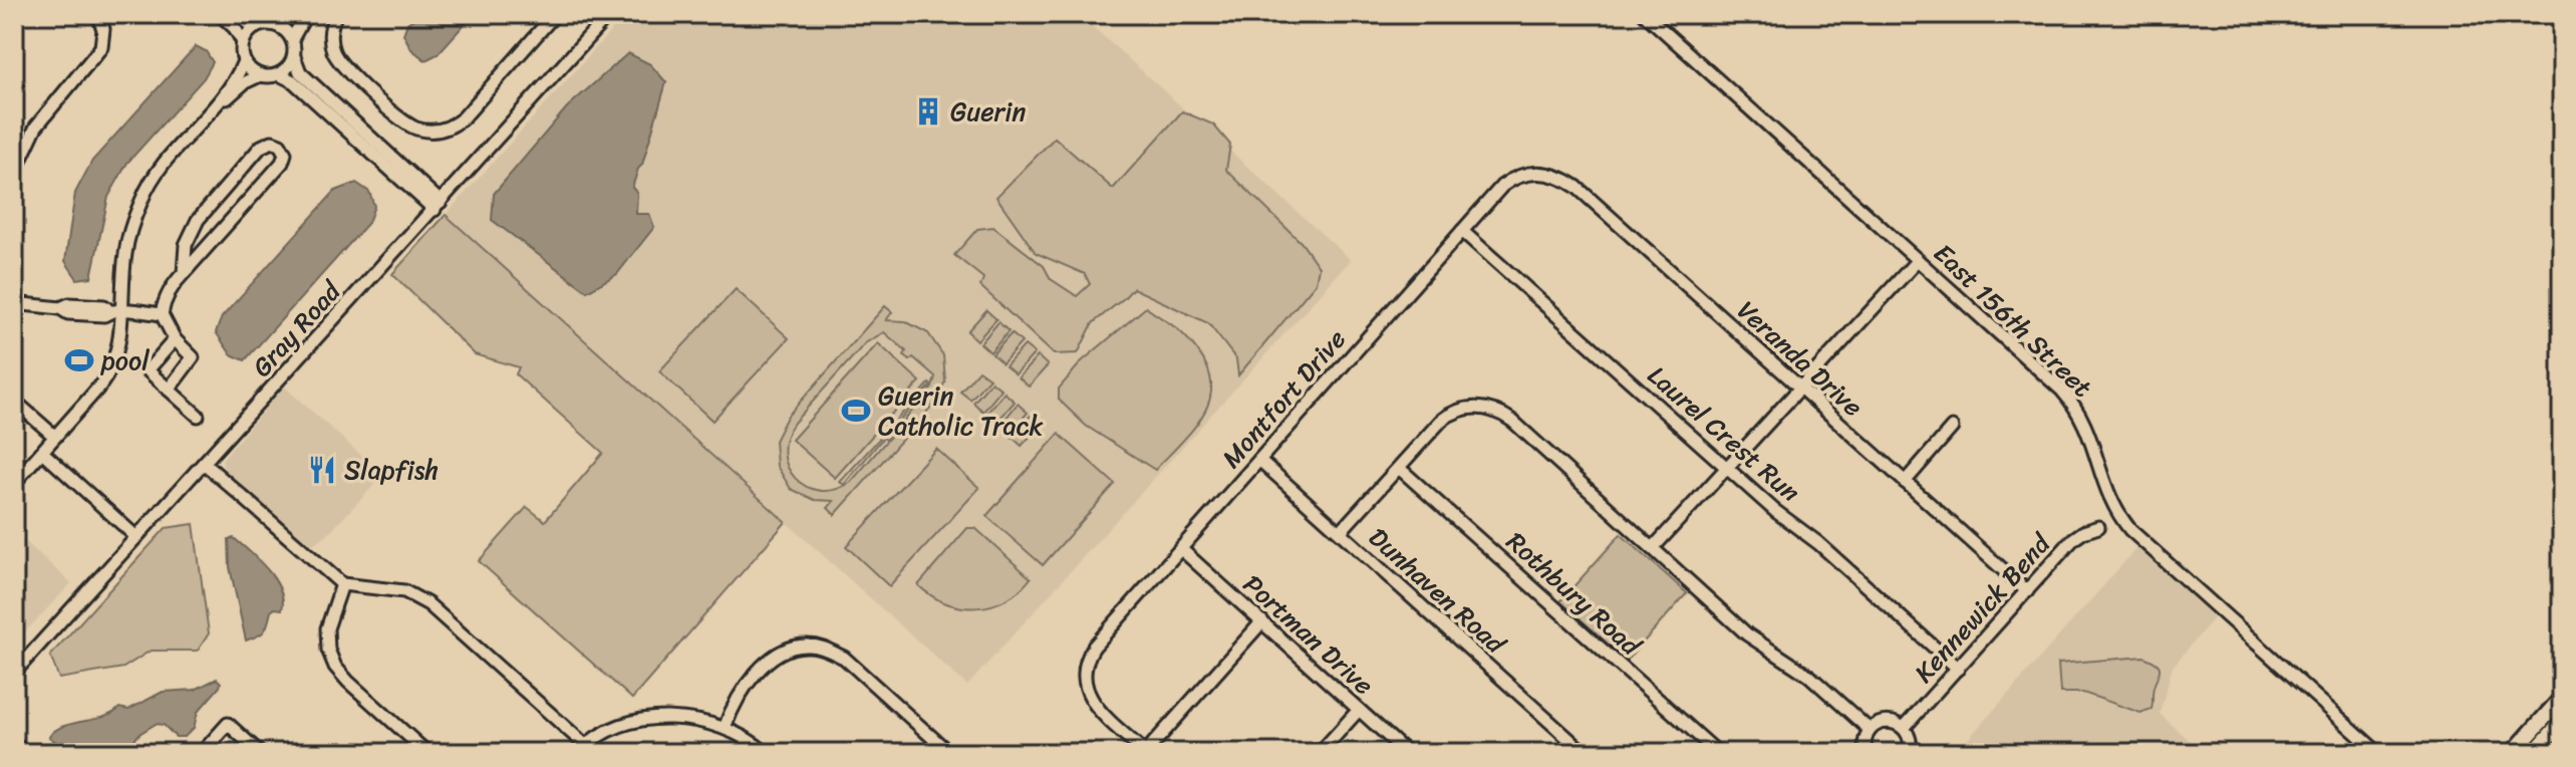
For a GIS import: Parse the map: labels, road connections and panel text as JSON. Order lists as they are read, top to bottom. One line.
{"streets":{"street":["East 156th Street","Gray Road","Veranda Drive","Montfort Drive","Laurel Crest Run","Dunhaven Road","Rothbury Road","Kennewick Bend","Portman Drive"]},"crossings":[["Veranda Drive","Montfort Drive"],["Veranda Drive","Kennewick Bend"],["Montfort Drive","Laurel Crest Run"],["Montfort Drive","Dunhaven Road"],["Montfort Drive","Portman Drive"],["Laurel Crest Run","Kennewick Bend"]],"places":{"building":["Guerin"],"sports":["pool","Guerin Catholic Track"],"restaurant":["Slapfish"]}}
